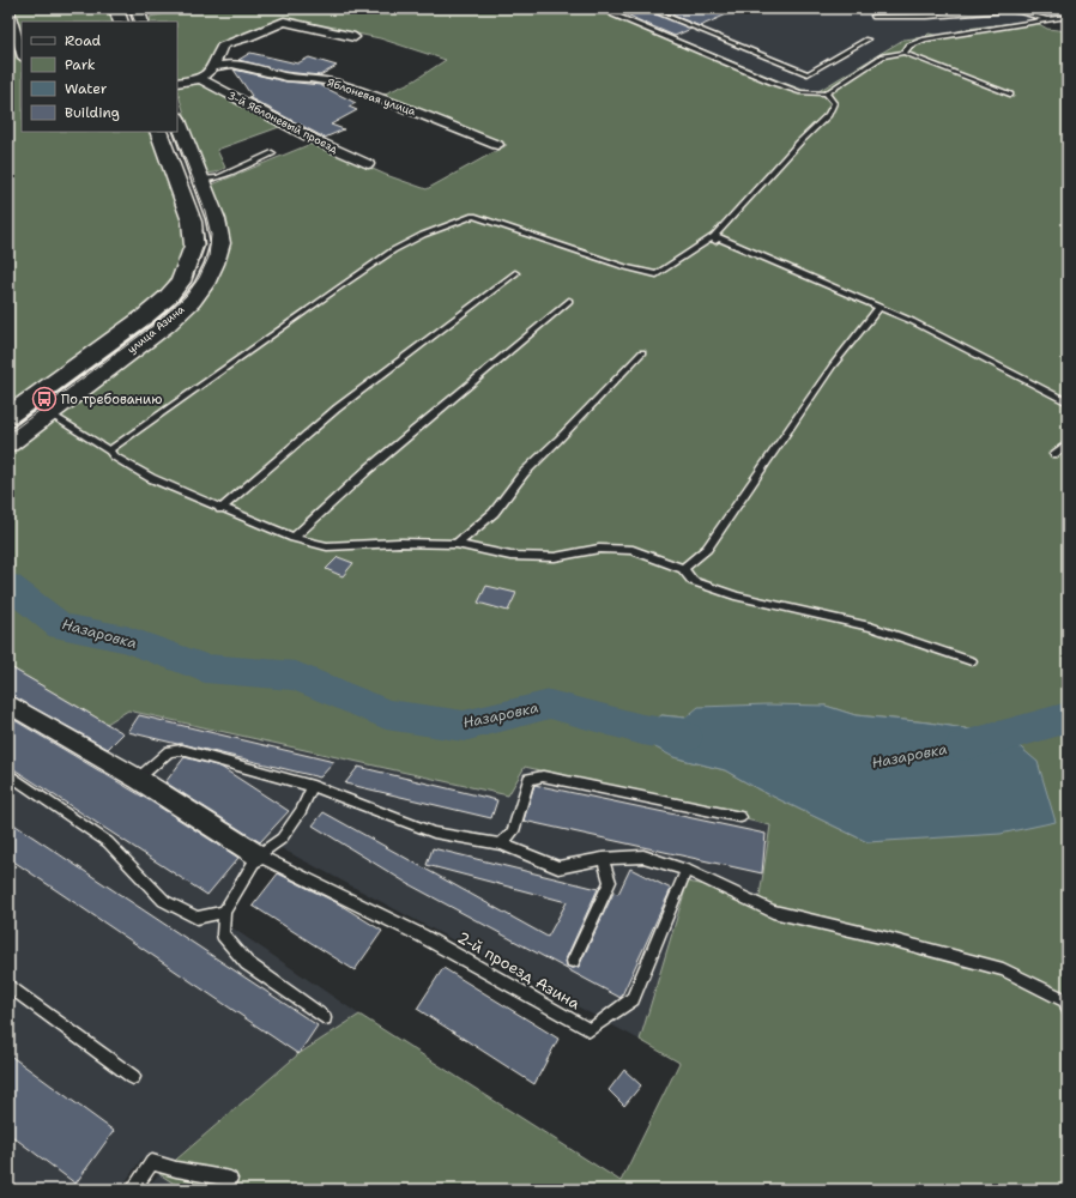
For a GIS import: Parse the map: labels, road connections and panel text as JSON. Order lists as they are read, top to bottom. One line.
{"streets":{"street":["Яблоневая улица","3-й Яблоневый проезд","улица Азина"],"lane":["2-й проезд Азина"]},"water":["Назаровка"],"places":{"bus stop":["По требованию"]},"legend":["Road","Park","Water","Building"]}
